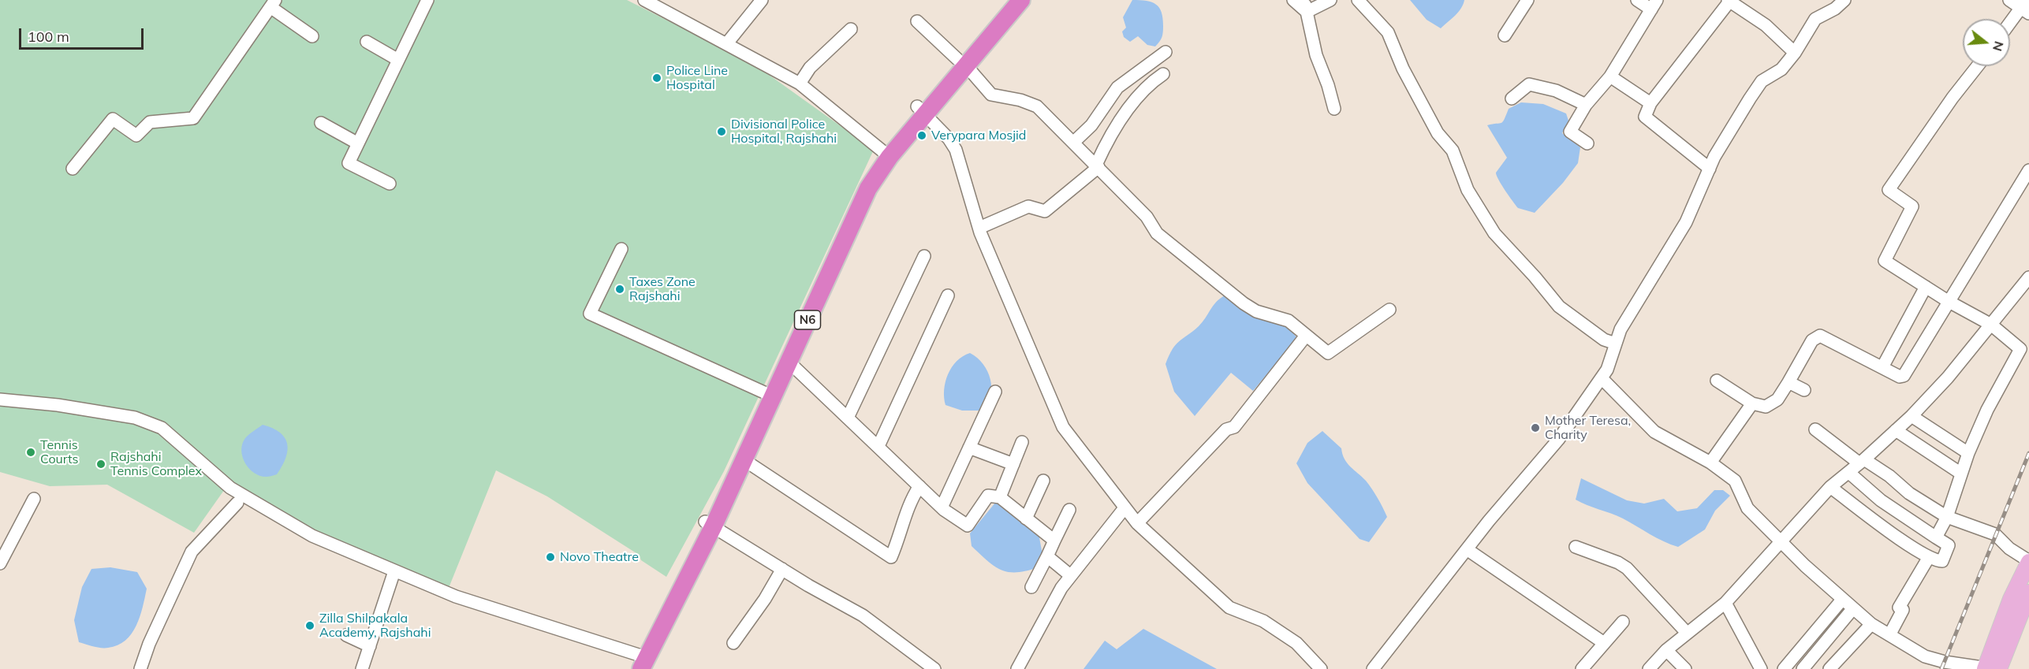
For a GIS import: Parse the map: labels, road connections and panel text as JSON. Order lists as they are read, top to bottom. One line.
{"streets":{"highway":["N6"]},"places":["Police Line Hospital","Divisional Police Hospital, Rajshahi","Verypara Mosjid","Taxes Zone Rajshahi","Mother Teresa, Charity","Tennis Courts","Rajshahi Tennis Complex","Novo Theatre","Zilla Shilpakala Academy, Rajshahi"],"scale_bar":"100 m","north":"right"}
